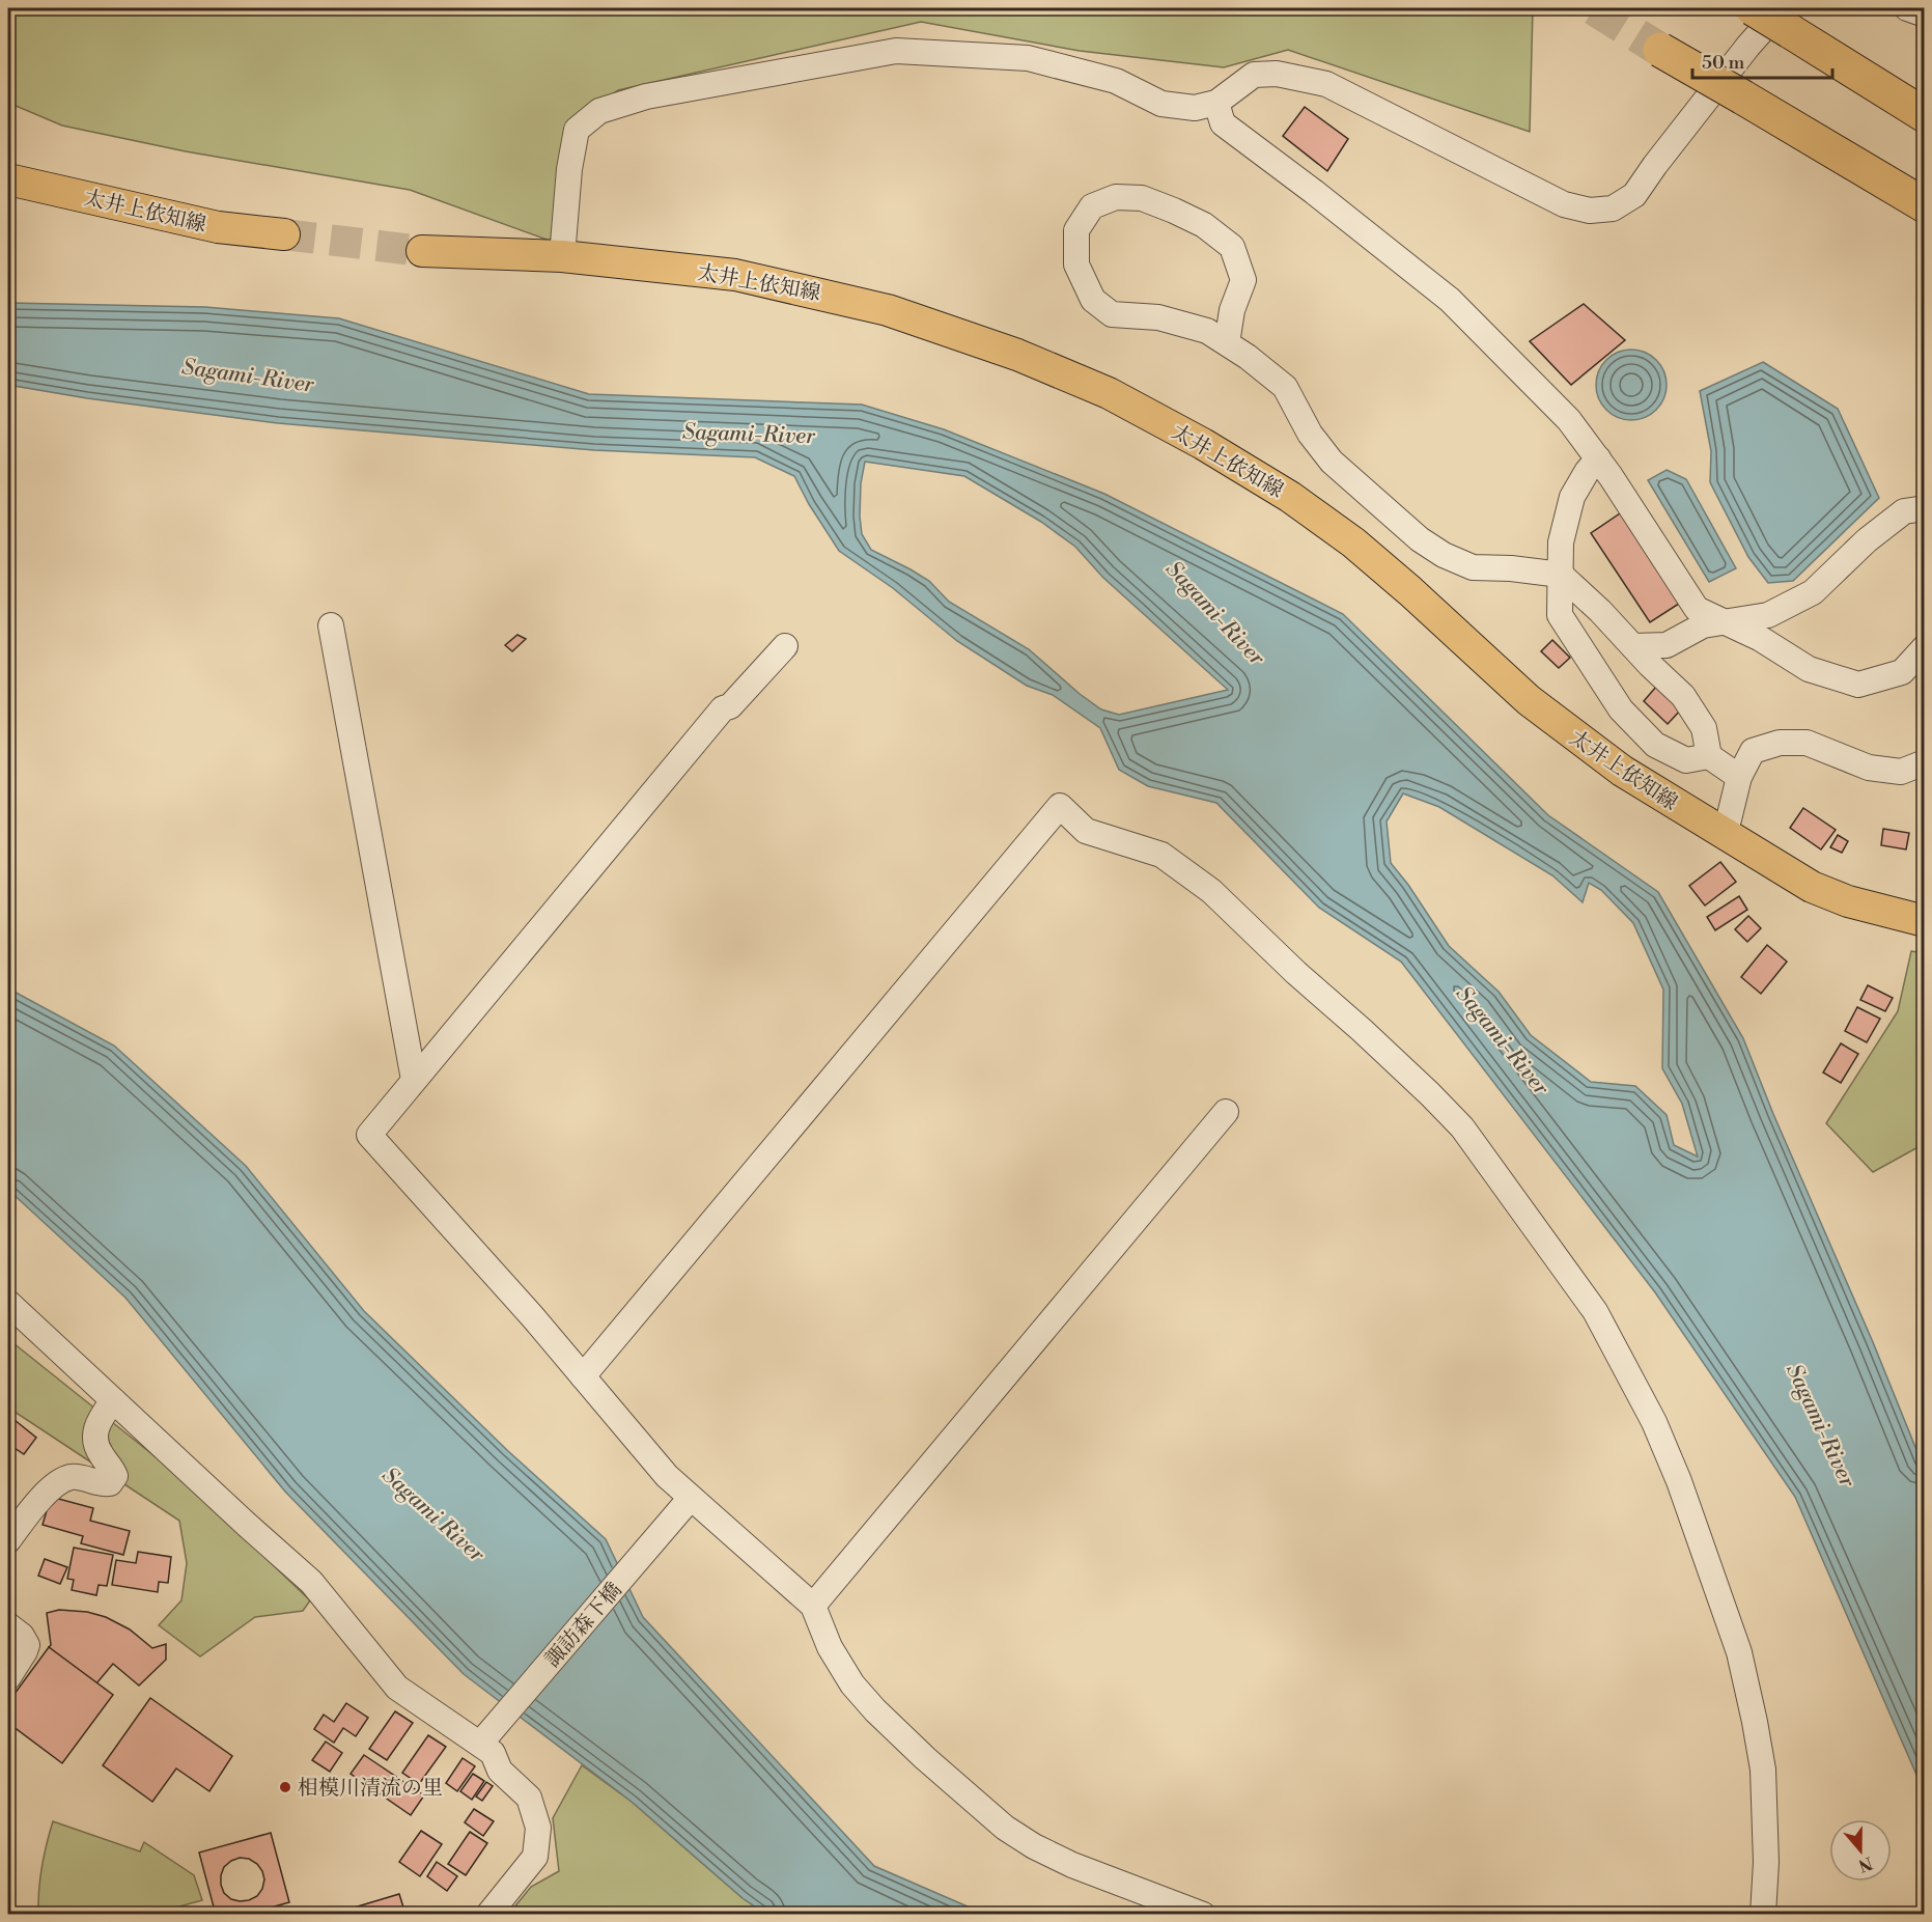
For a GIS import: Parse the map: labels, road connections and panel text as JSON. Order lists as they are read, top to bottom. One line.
{"streets":{"main road":["太井上依知線"],"street":["諏訪森下橋"]},"water":["Sagami-River","Sagami River"],"places":["相模川清流の里"],"scale_bar":"50 m","north":"bottom"}
